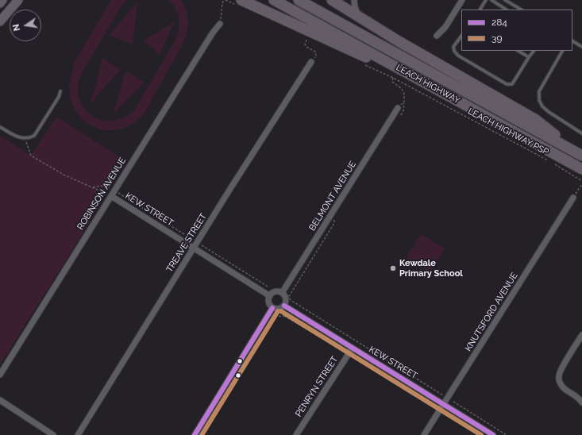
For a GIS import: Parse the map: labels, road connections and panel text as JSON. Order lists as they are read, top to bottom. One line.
{"streets":{"highway":["LEACH HIGHWAY"],"street":["ROBINSON AVENUE","BELMONT AVENUE","KEW STREET","TREAVE STREET","KNUTSFORD AVENUE","PENRYN STREET"],"path":["LEACH HIGHWAY PSP"]},"crossings":[["ROBINSON AVENUE","KEW STREET"],["BELMONT AVENUE","KEW STREET"],["KEW STREET","TREAVE STREET"],["KEW STREET","KNUTSFORD AVENUE"],["KEW STREET","PENRYN STREET"]],"places":["Kewdale Primary School"],"lines":["transit line 284","transit line 39"],"legend":["284","39"],"north":"left"}
